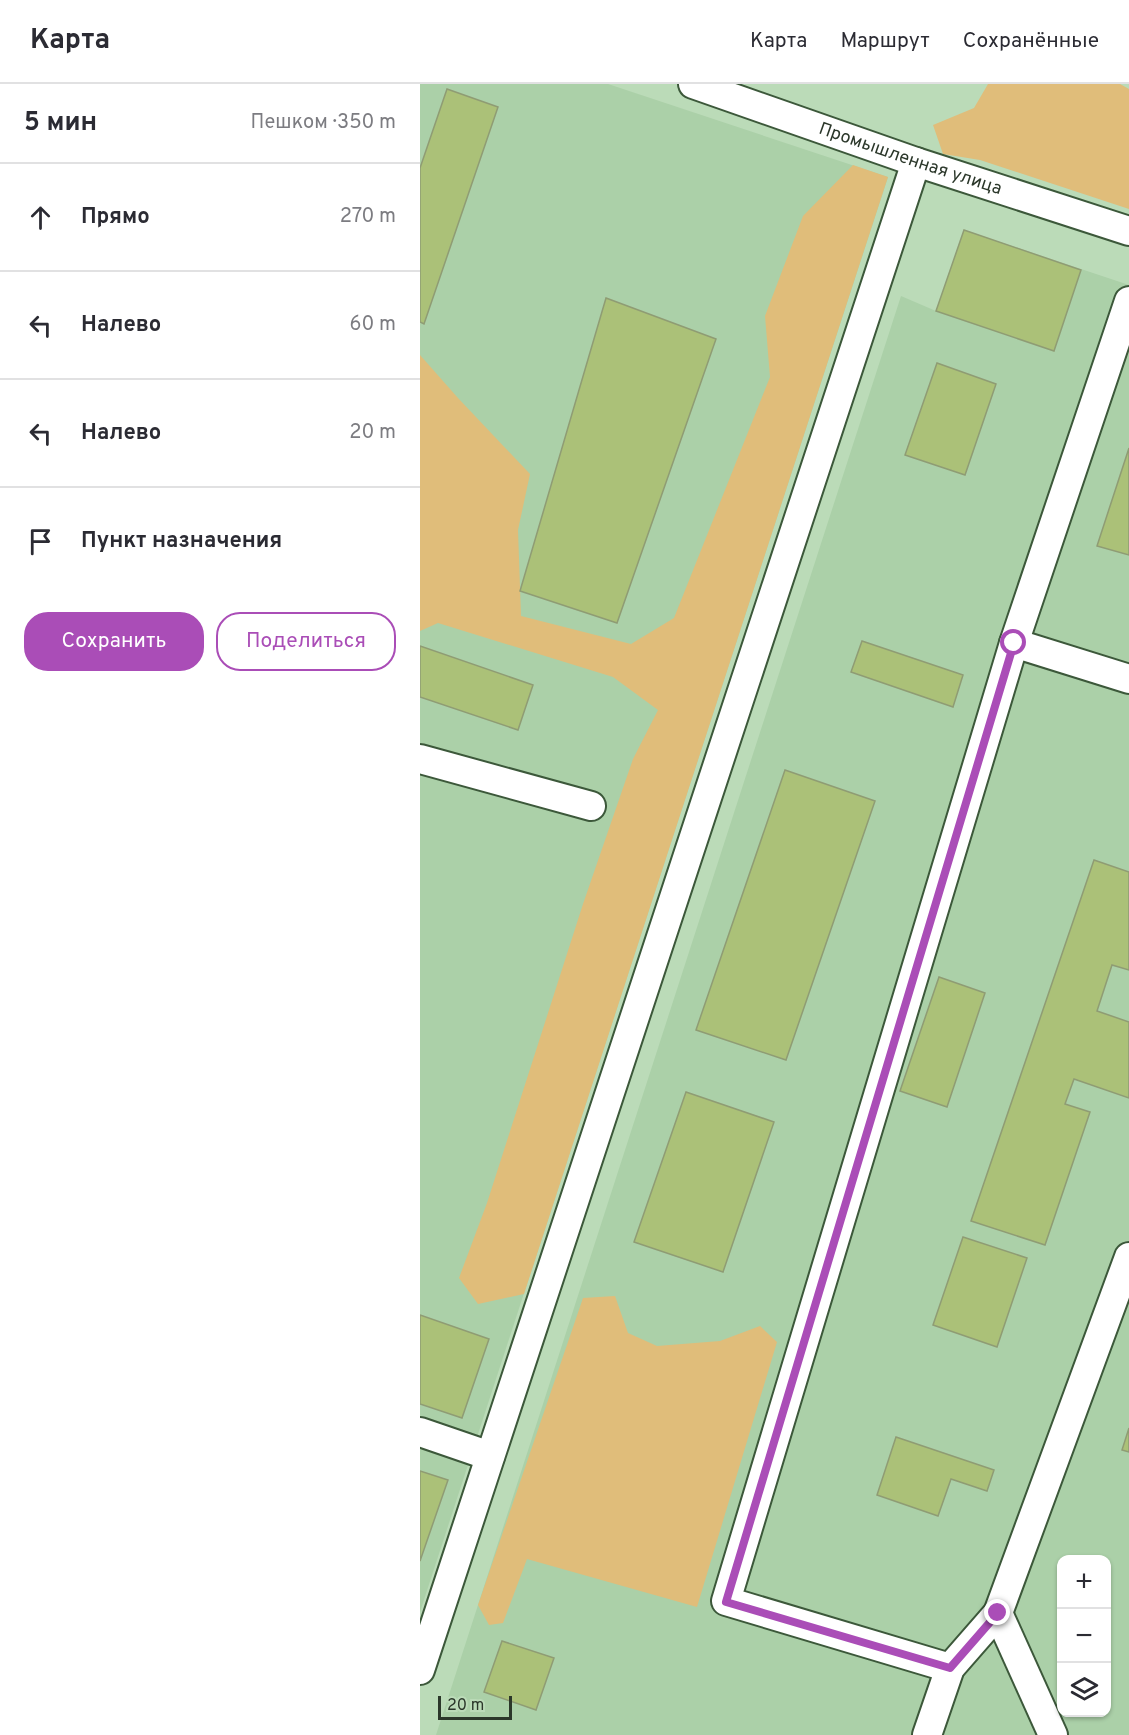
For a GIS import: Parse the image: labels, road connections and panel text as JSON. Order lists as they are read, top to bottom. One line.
{"streets":{"street":["Промышленная улица"]},"scale_bar":"20 m","page":{"header":"Карта","nav":["Карта","Маршрут","Сохранённые"],"heading":["5 мин","Пешком · 350 m"],"list":[["Прямо","270 m"],["Налево","60 m"],["Налево","20 m"],"Пункт назначения"],"buttons":["Сохранить","Поделиться"],"map_buttons":["+","−"],"scale":"20 m"}}
